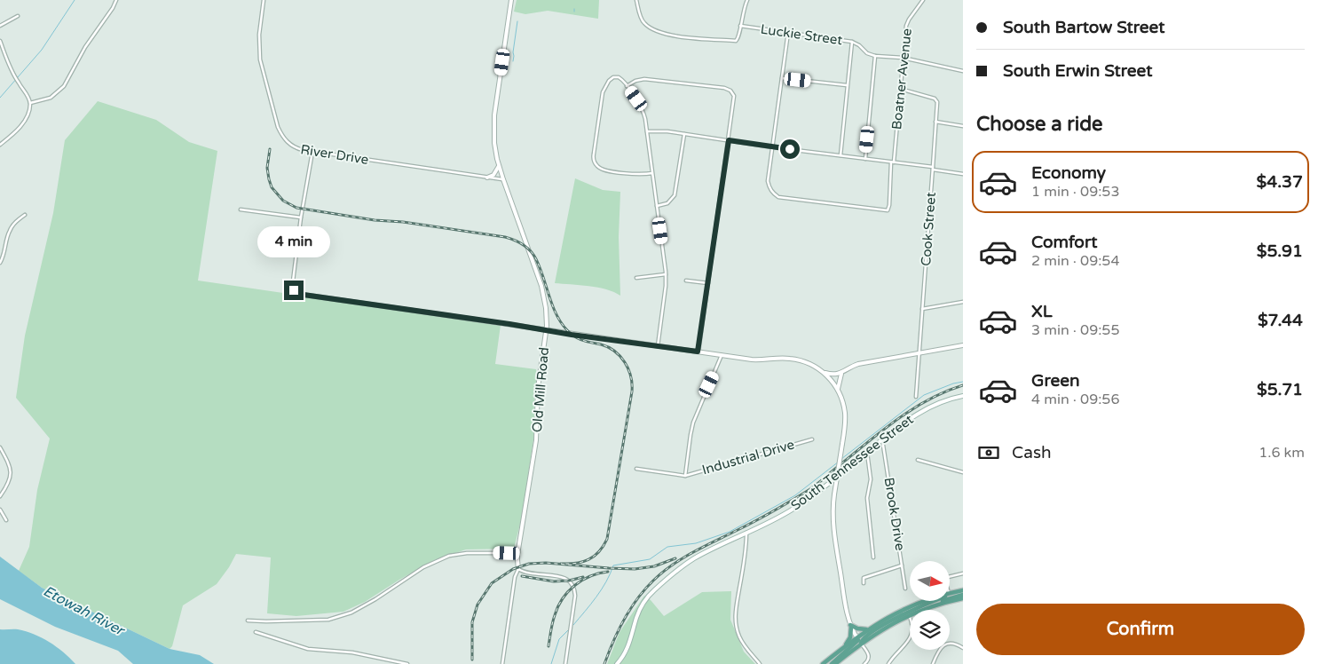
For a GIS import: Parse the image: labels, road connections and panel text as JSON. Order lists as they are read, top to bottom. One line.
{"streets":{"street":["Luckie Street","Boatner Avenue","River Drive","Cook Street","Old Mill Road","Industrial Drive","South Tennessee Street","Brook Drive"]},"crossings":[["Luckie Street","Boatner Avenue"],["Boatner Avenue","Cook Street"],["River Drive","Old Mill Road"],["South Tennessee Street","Brook Drive"]],"water":["Etowah River"],"north":"right","page":{"banner":["South Bartow Street","South Erwin Street"],"heading":"Choose a ride","list":[{"name":"Economy","note":"1 min · 09:53","value":"$4.37"},{"name":"Comfort","note":"2 min · 09:54","value":"$5.91"},{"name":"XL","note":"3 min · 09:55","value":"$7.44"},{"name":"Green","note":"4 min · 09:56","value":"$5.71"}],"bubble":"4 min","pay":["Cash","1.6 km"],"buttons":"Confirm"}}
